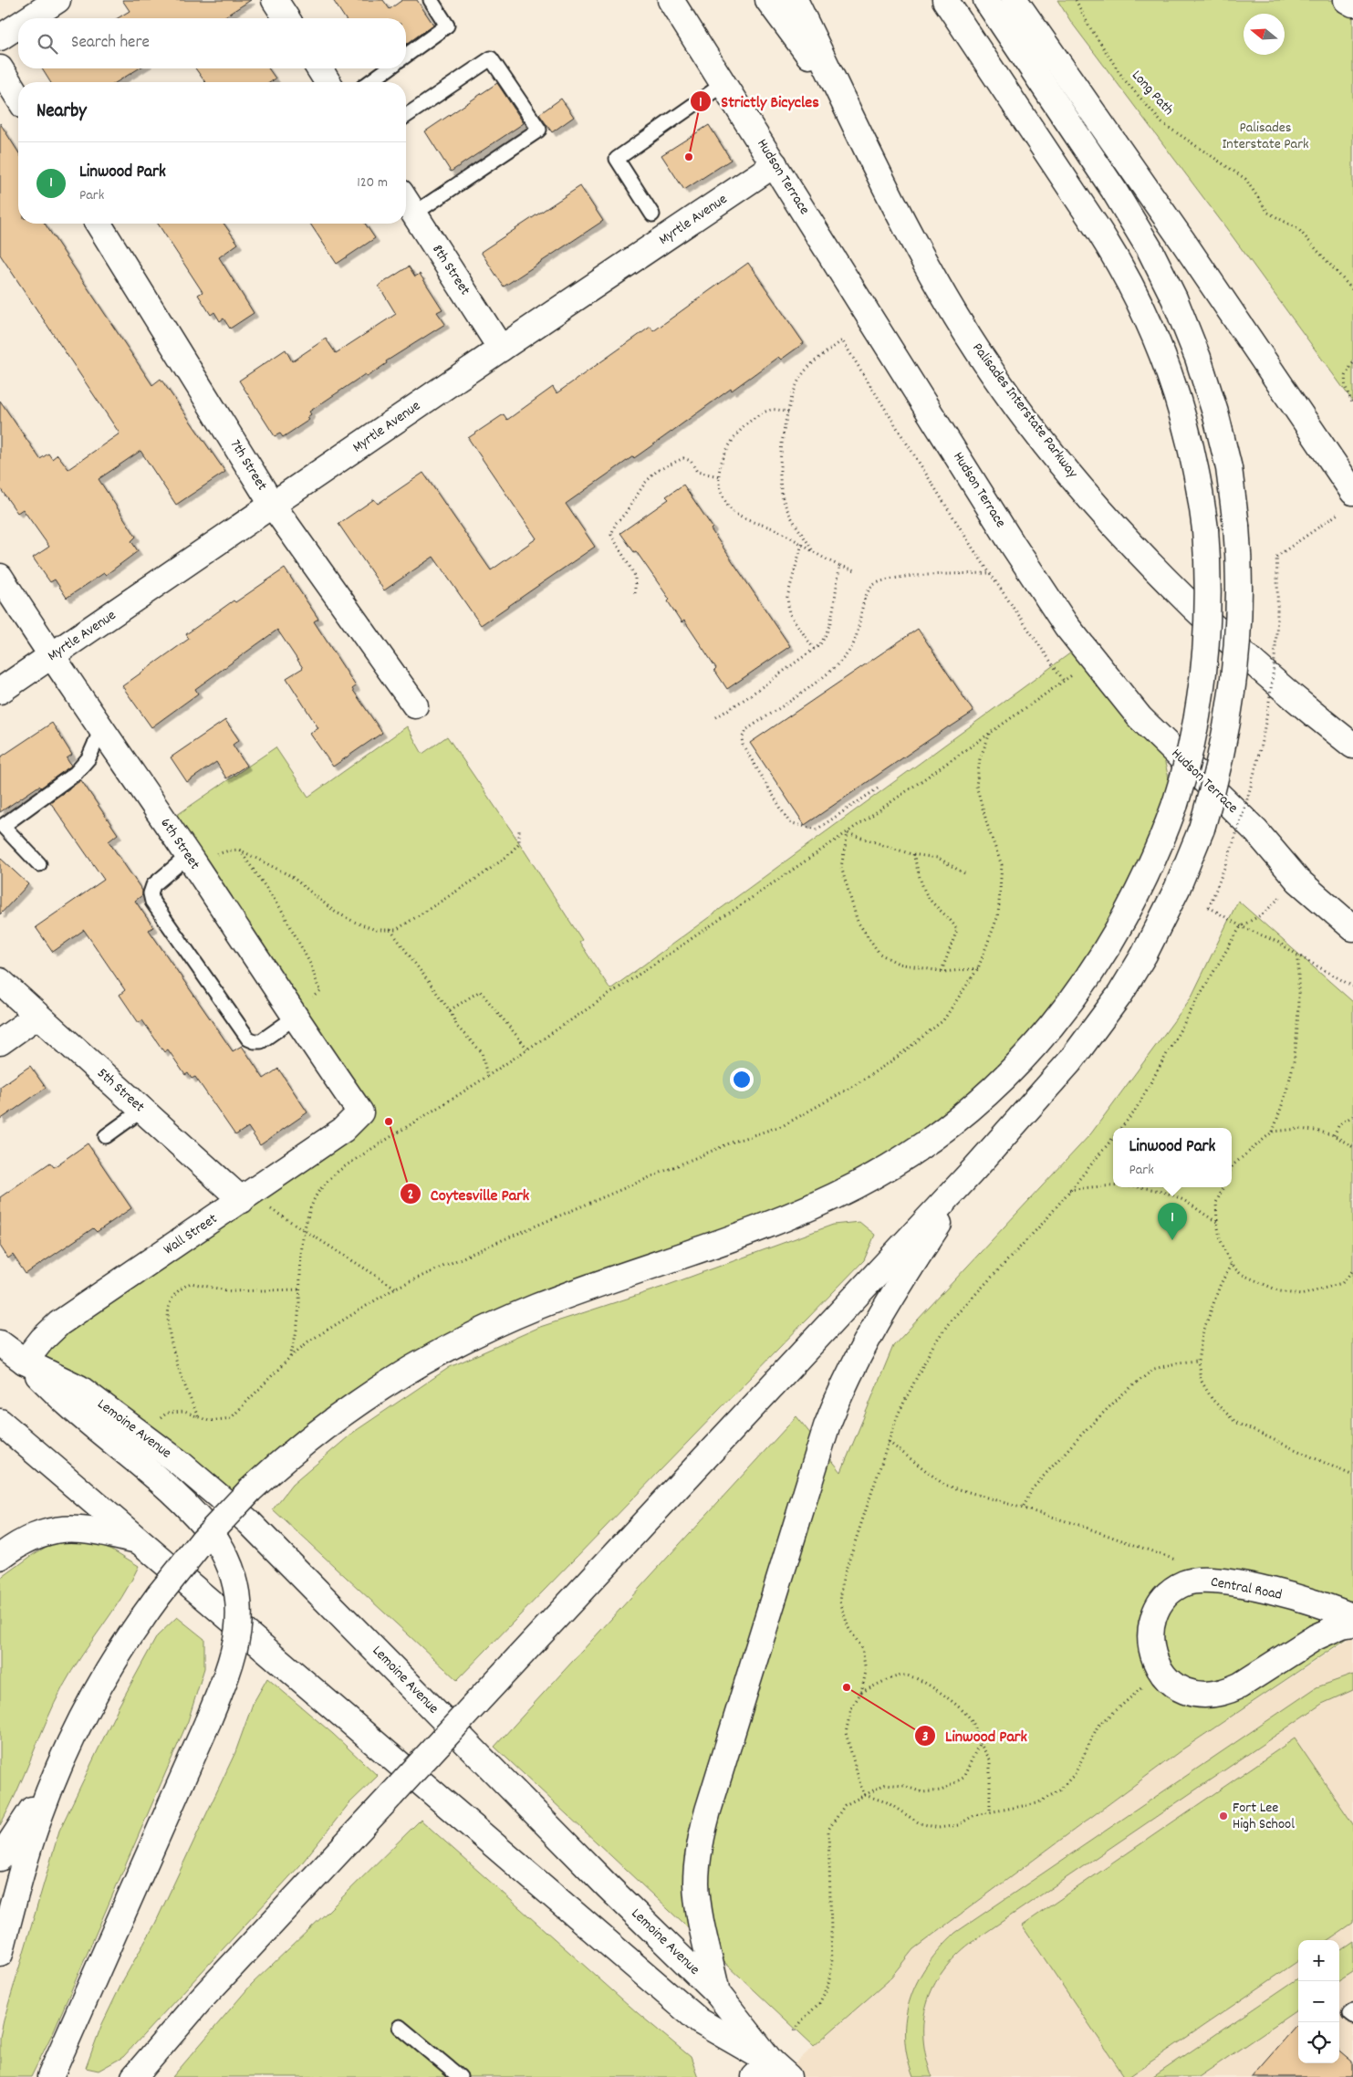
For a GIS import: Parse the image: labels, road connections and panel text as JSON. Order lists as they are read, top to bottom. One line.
{"streets":{"main road":["Hudson Terrace","Myrtle Avenue","8th Street","Palisades Interstate Parkway","7th Street","6th Street","5th Street","Wall Street","Lemoine Avenue","Central Road"],"path":["Long Path"]},"crossings":[["Hudson Terrace","Myrtle Avenue"],["Myrtle Avenue","8th Street"],["Myrtle Avenue","7th Street"],["Myrtle Avenue","6th Street"],["6th Street","Wall Street"],["5th Street","Wall Street"],["Wall Street","Lemoine Avenue"]],"parks":["Palisades Interstate Park"],"places":["Strictly Bicycles","Coytesville Park","Linwood Park","Fort Lee High School"],"north":"left","page":{"search":"Search here","heading":"Nearby","list":[{"mark":"1","name":"Linwood Park","note":"Park","value":"120 m"}],"popup":["Linwood Park","Park"],"pins":"1","map_buttons":["+","−"]}}
